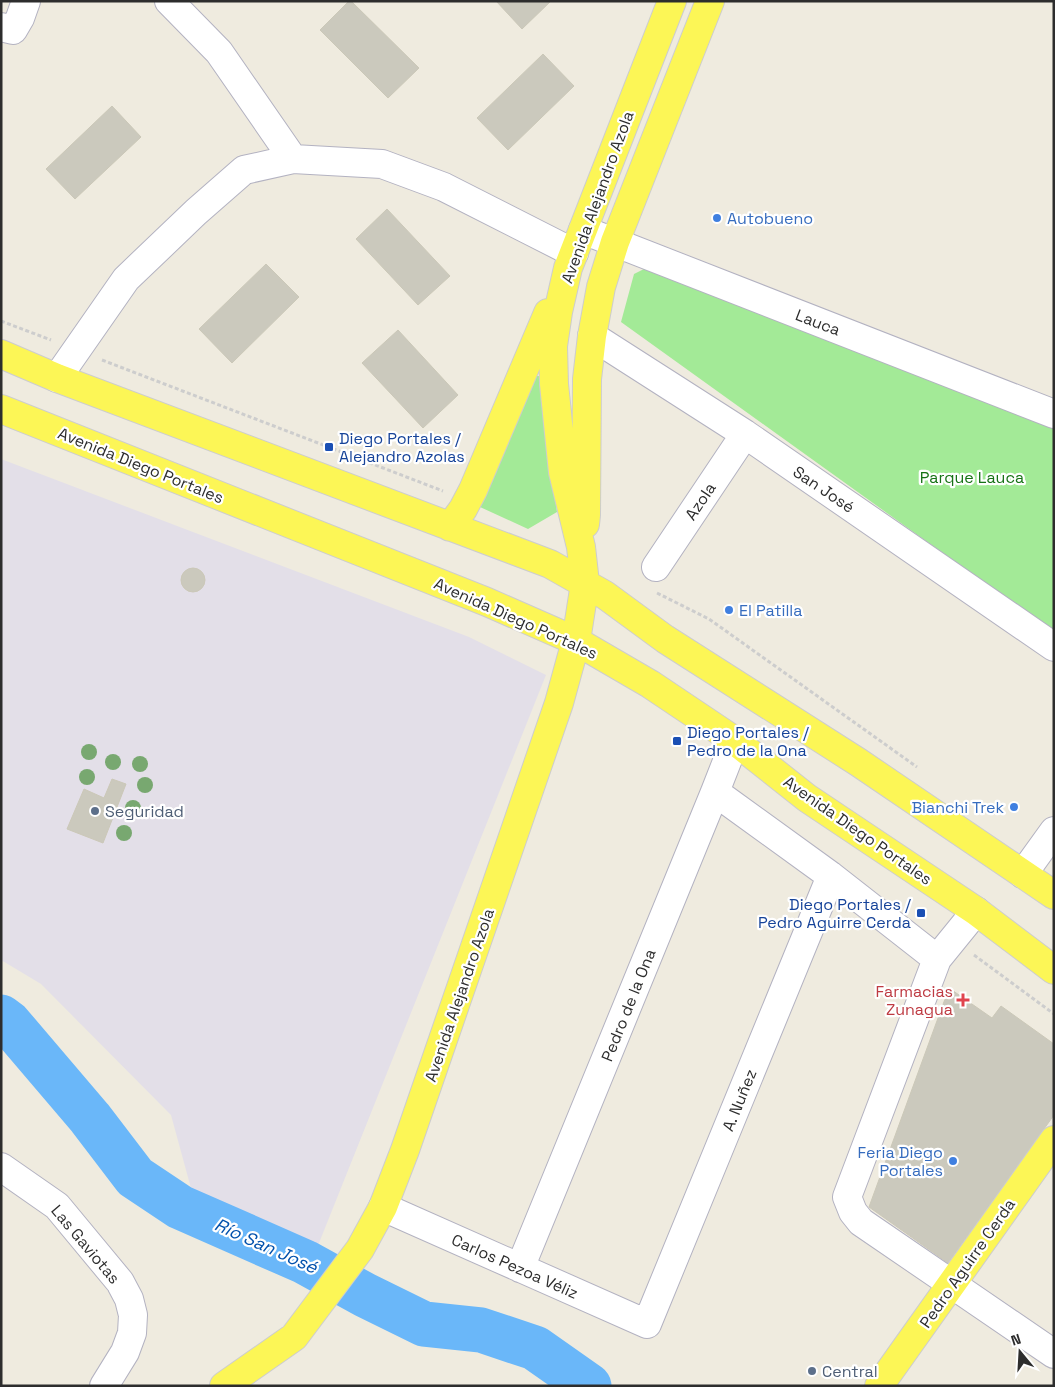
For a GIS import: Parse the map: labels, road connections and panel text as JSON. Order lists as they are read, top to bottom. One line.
{"streets":{"main road":["Avenida Alejandro Azola","Avenida Diego Portales","Pedro Aguirre Cerda"],"street":["Lauca","San José","Azola","Pedro de la Ona","A. Nuñez","Las Gaviotas","Carlos Pezoa Véliz"]},"crossings":[["Avenida Alejandro Azola","Lauca"],["Avenida Alejandro Azola","Avenida Diego Portales"],["Avenida Alejandro Azola","San José"],["Avenida Alejandro Azola","Carlos Pezoa Véliz"],["Avenida Diego Portales","Pedro de la Ona"],["San José","Azola"],["Pedro de la Ona","Carlos Pezoa Véliz"],["A. Nuñez","Carlos Pezoa Véliz"]],"water":["Río San José"],"parks":["Parque Lauca"],"places":{"other":["Autobueno","El Patilla","Bianchi Trek","Seguridad","Feria Diego Portales","Central"],"transit":["Diego Portales / Alejandro Azolas","Diego Portales / Pedro de la Ona","Diego Portales / Pedro Aguirre Cerda"],"health":["Farmacias Zunagua"]},"north":"top"}
